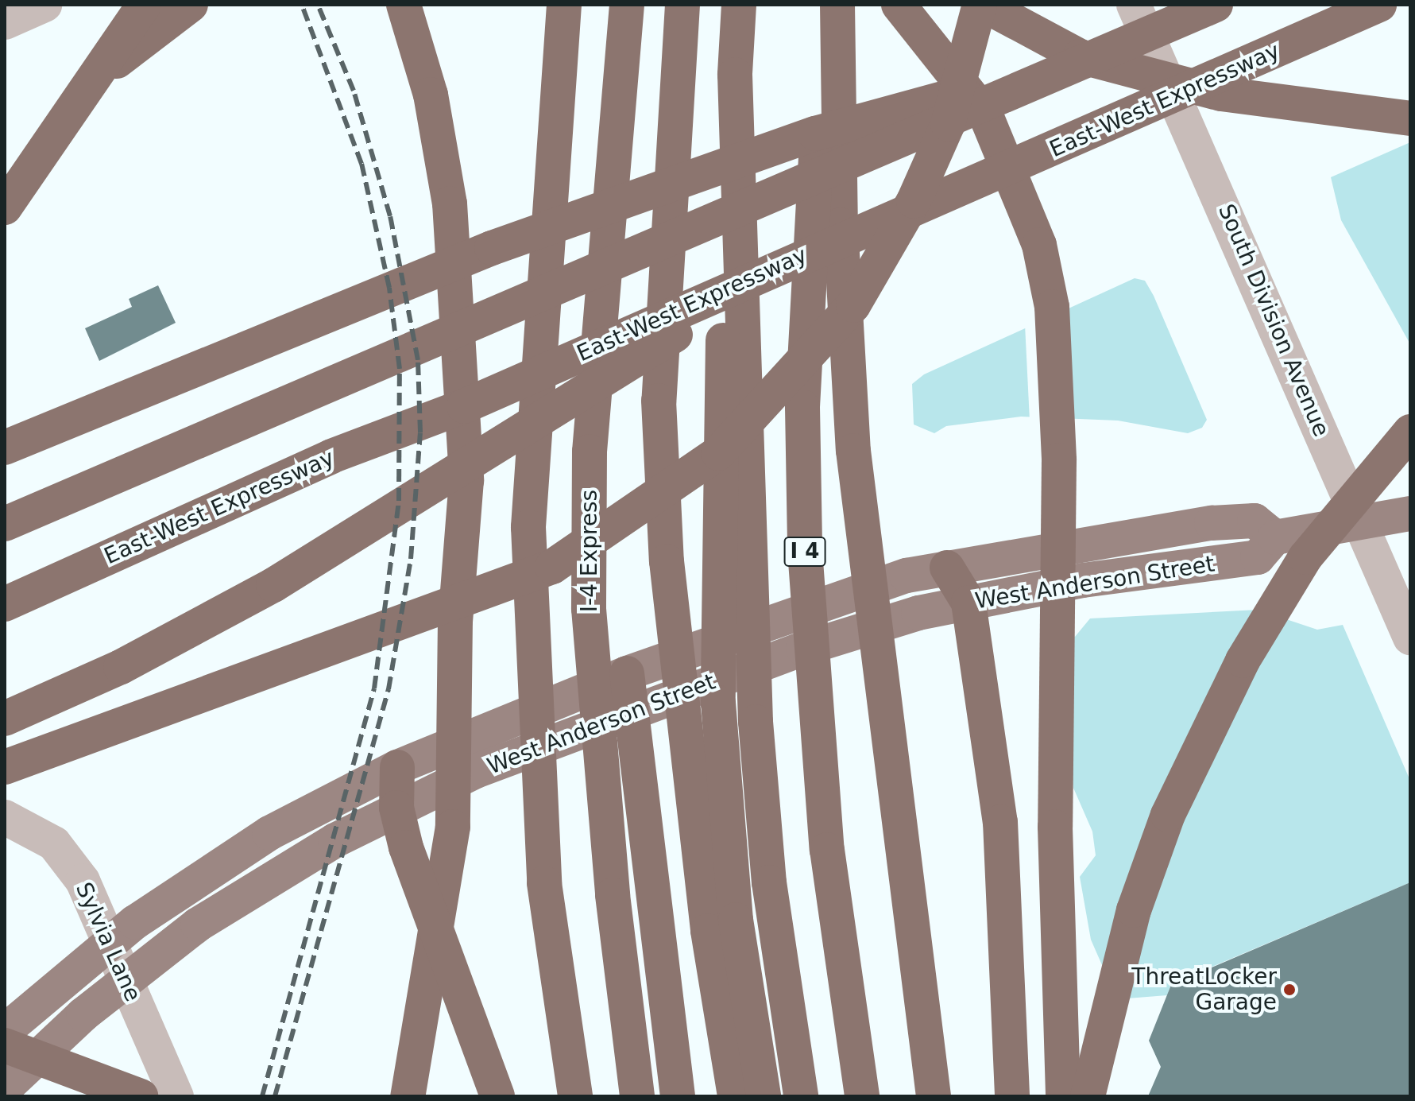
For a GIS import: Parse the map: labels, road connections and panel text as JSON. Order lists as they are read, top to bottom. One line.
{"streets":{"highway":["East-West Expressway","I-4 Express","I 4"],"main road":["West Anderson Street"],"street":["South Division Avenue","Sylvia Lane"]},"places":["ThreatLocker Garage"]}
